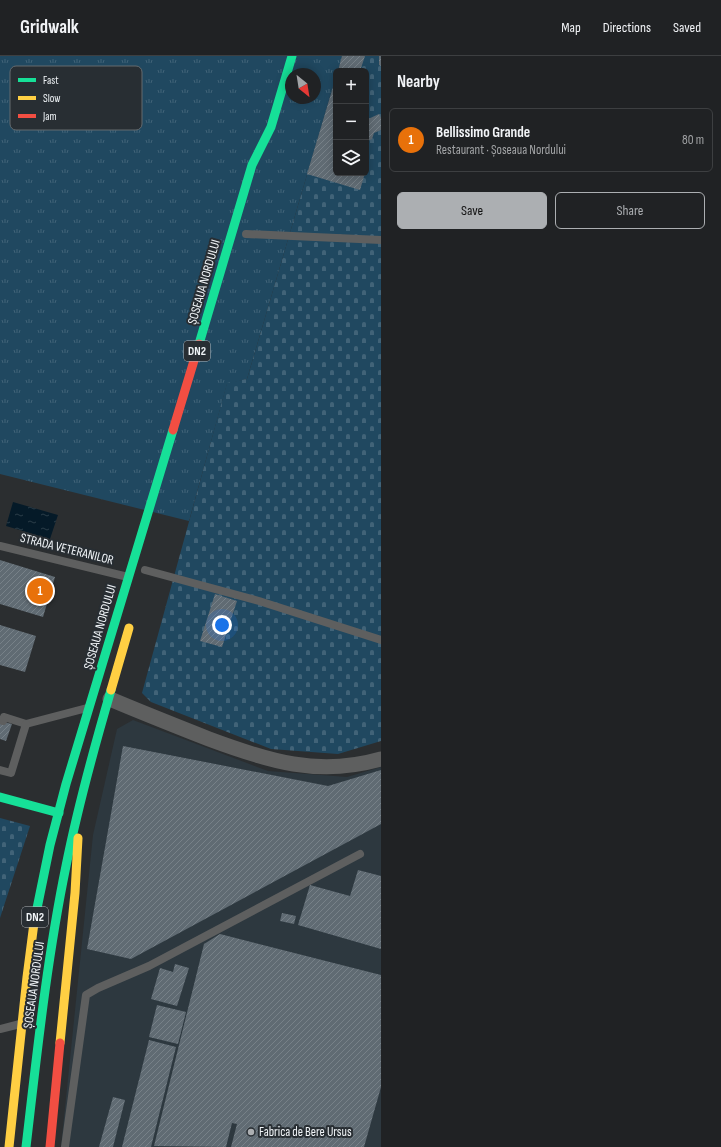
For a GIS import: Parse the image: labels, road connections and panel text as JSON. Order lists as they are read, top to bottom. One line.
{"streets":{"main road":["ȘOSEAUA NORDULUI","DN2"],"lane":["STRADA VETERANILOR"]},"crossings":[["ȘOSEAUA NORDULUI","STRADA VETERANILOR"]],"places":["Fabrica de Bere Ursus"],"legend":["Fast","Slow","Jam"],"north":"bottom right","page":{"header":"Gridwalk","nav":["Map","Directions","Saved"],"heading":"Nearby","map_buttons":["+","−"],"list":[{"mark":"1","name":"Bellissimo Grande","note":"Restaurant · Șoseaua Nordului","value":"80 m"}],"buttons":["Save","Share"],"pins":"1"}}
